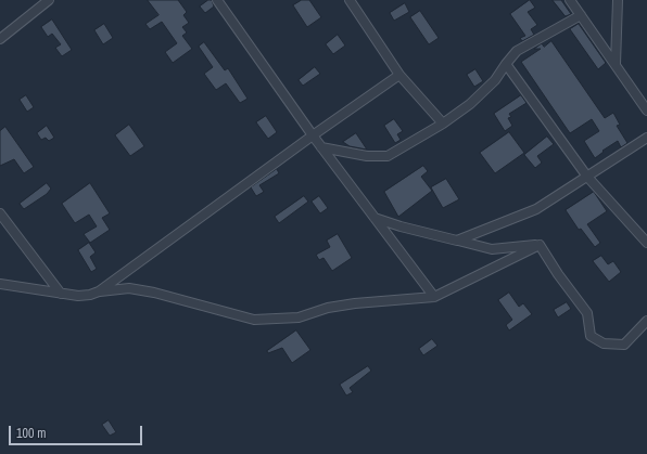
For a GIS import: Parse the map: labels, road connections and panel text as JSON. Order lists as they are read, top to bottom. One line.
{"scale_bar":"100 m"}
